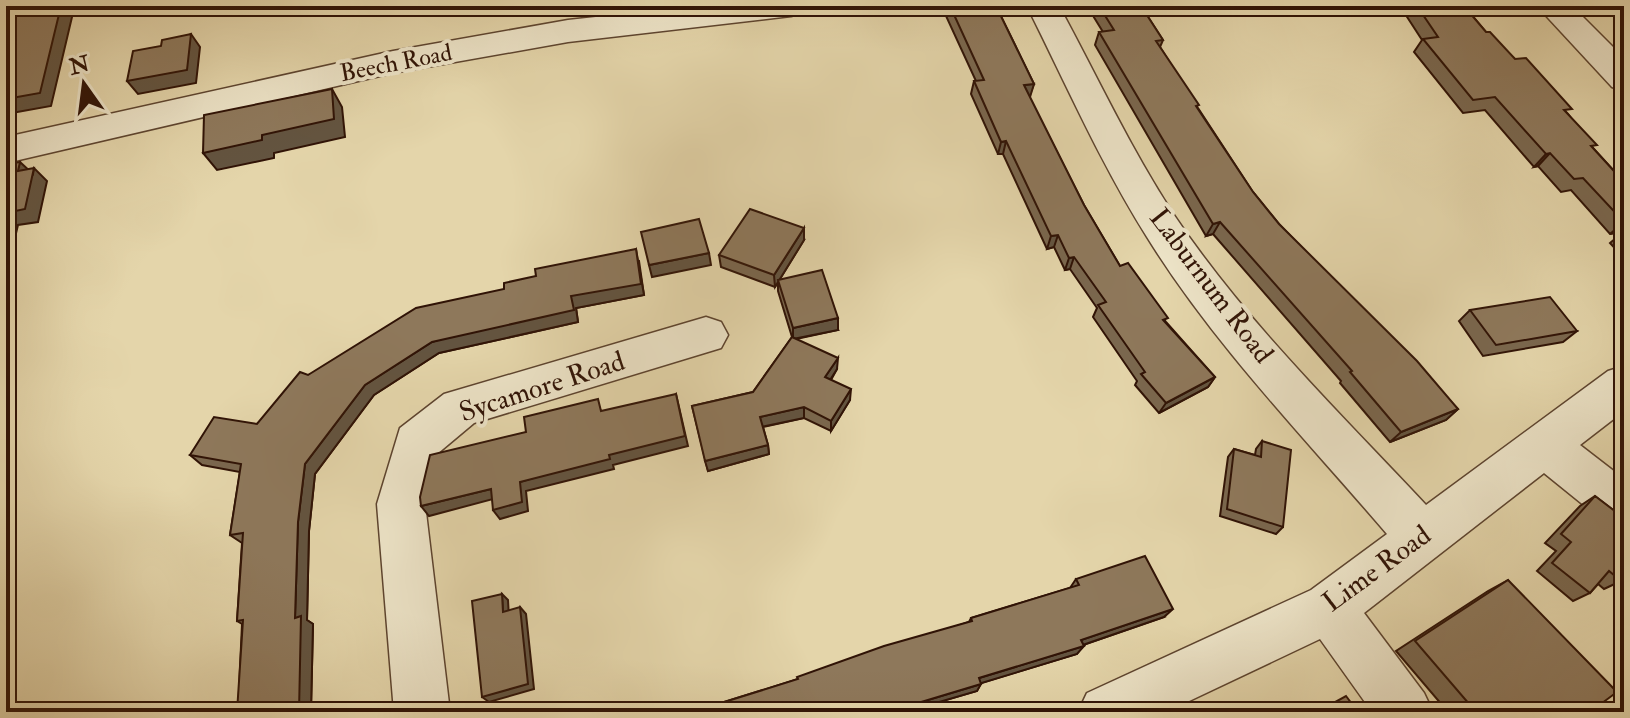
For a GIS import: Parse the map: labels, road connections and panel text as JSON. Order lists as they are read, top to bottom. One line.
{"streets":{"street":["Beech Road","Laburnum Road","Sycamore Road","Lime Road"]},"crossings":[["Laburnum Road","Lime Road"]],"north":"top"}
